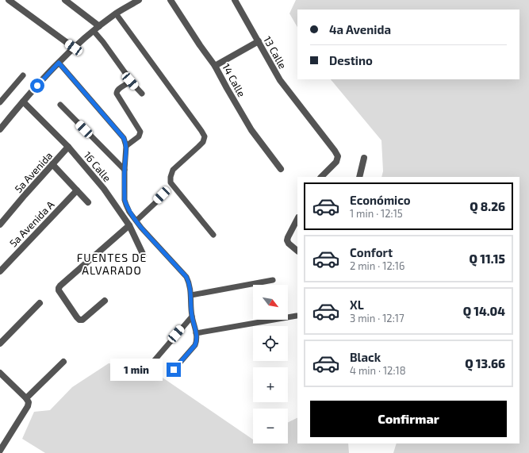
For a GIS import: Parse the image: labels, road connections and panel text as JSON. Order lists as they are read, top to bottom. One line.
{"streets":{"street":["13 Calle","14 Calle","16 Calle","5a Avenida","5a Avenida A"]},"crossings":[["16 Calle","5a Avenida"]],"districts":["FUENTES DE ALVARADO"],"north":"bottom right","page":{"banner":["4a Avenida","Destino"],"list":[{"name":"Económico","note":"1 min · 12:15","value":"Q 8.26"},{"name":"Confort","note":"2 min · 12:16","value":"Q 11.15"},{"name":"XL","note":"3 min · 12:17","value":"Q 14.04"},{"name":"Black","note":"4 min · 12:18","value":"Q 13.66"}],"map_buttons":["+","−"],"bubble":"1 min","buttons":"Confirmar"}}
